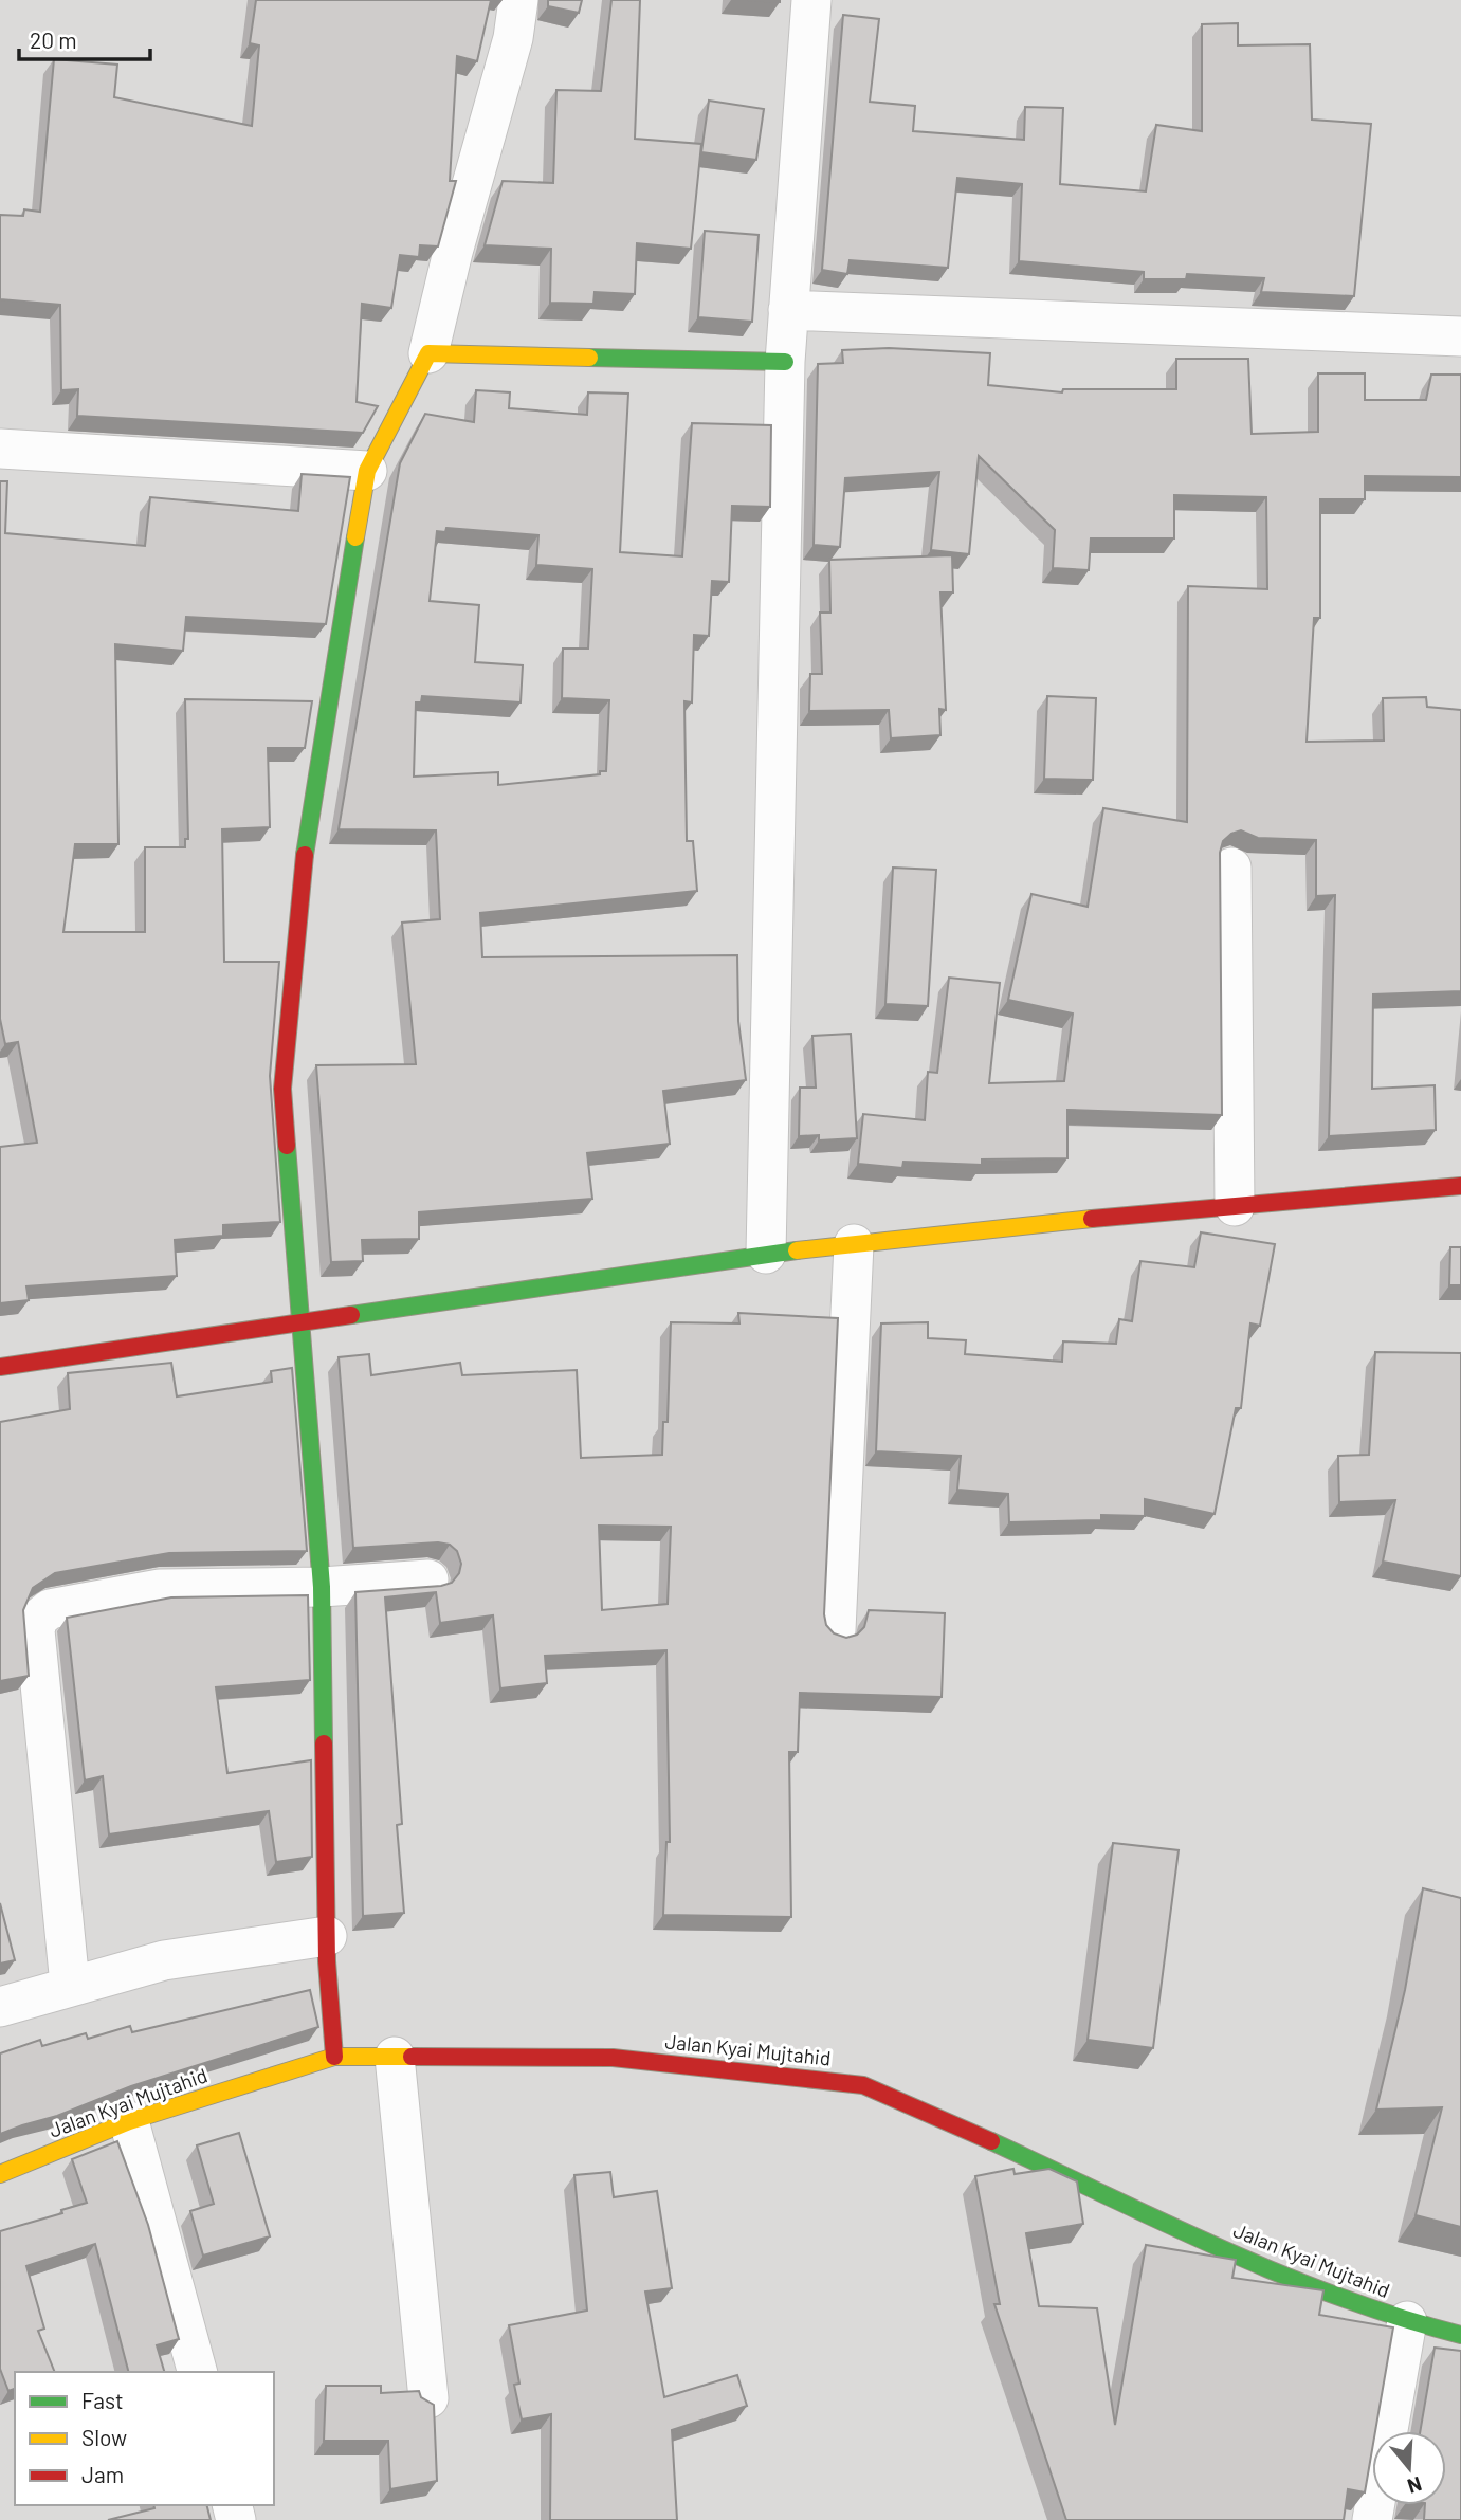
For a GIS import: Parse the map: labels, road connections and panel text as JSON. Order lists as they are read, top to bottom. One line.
{"streets":{"street":["Jalan Kyai Mujtahid"]},"legend":["Fast","Slow","Jam"],"scale_bar":"20 m","north":"bottom"}
